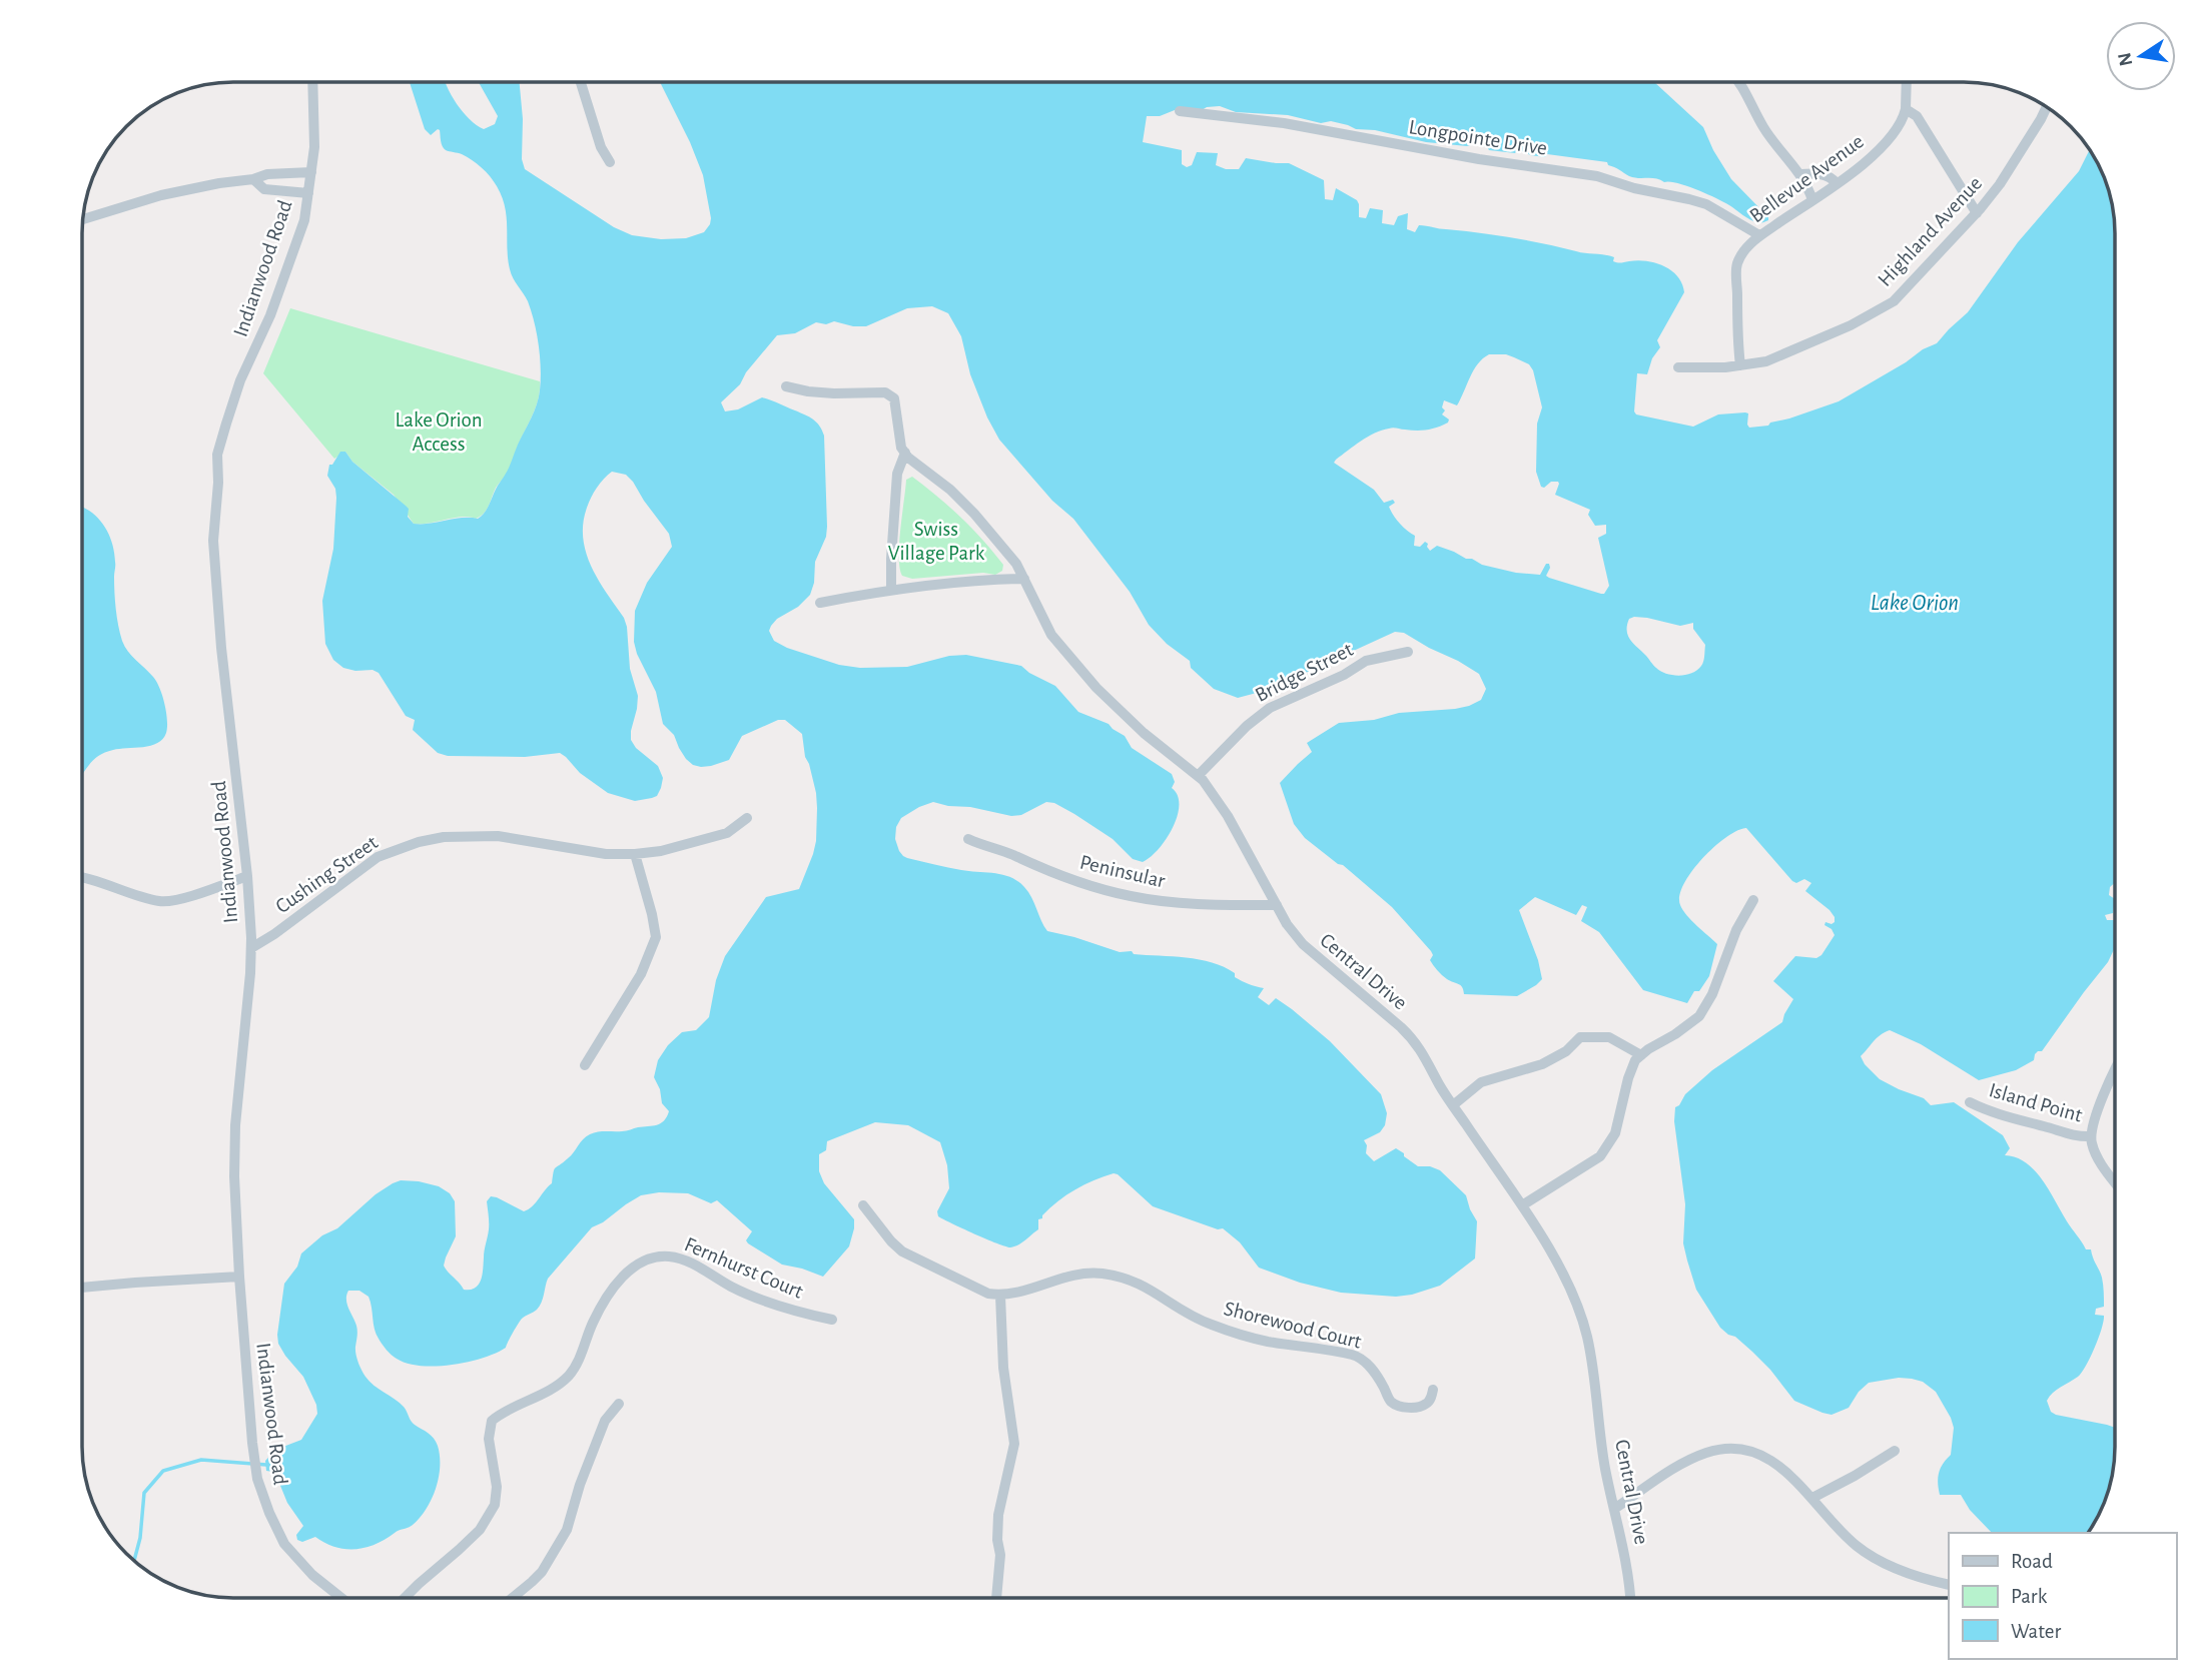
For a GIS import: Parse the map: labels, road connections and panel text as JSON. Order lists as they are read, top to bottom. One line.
{"streets":{"street":["Longpointe Drive","Bellevue Avenue","Highland Avenue","Indianwood Road","Bridge Street","Peninsular","Cushing Street","Central Drive","Island Point","Fernhurst Court","Shorewood Court"]},"crossings":[["Longpointe Drive","Bellevue Avenue"],["Bellevue Avenue","Highland Avenue"],["Indianwood Road","Cushing Street"],["Bridge Street","Central Drive"],["Peninsular","Central Drive"]],"water":["Lake Orion"],"parks":["Lake Orion Access","Swiss Village Park"],"legend":["Road","Park","Water"],"north":"left"}
